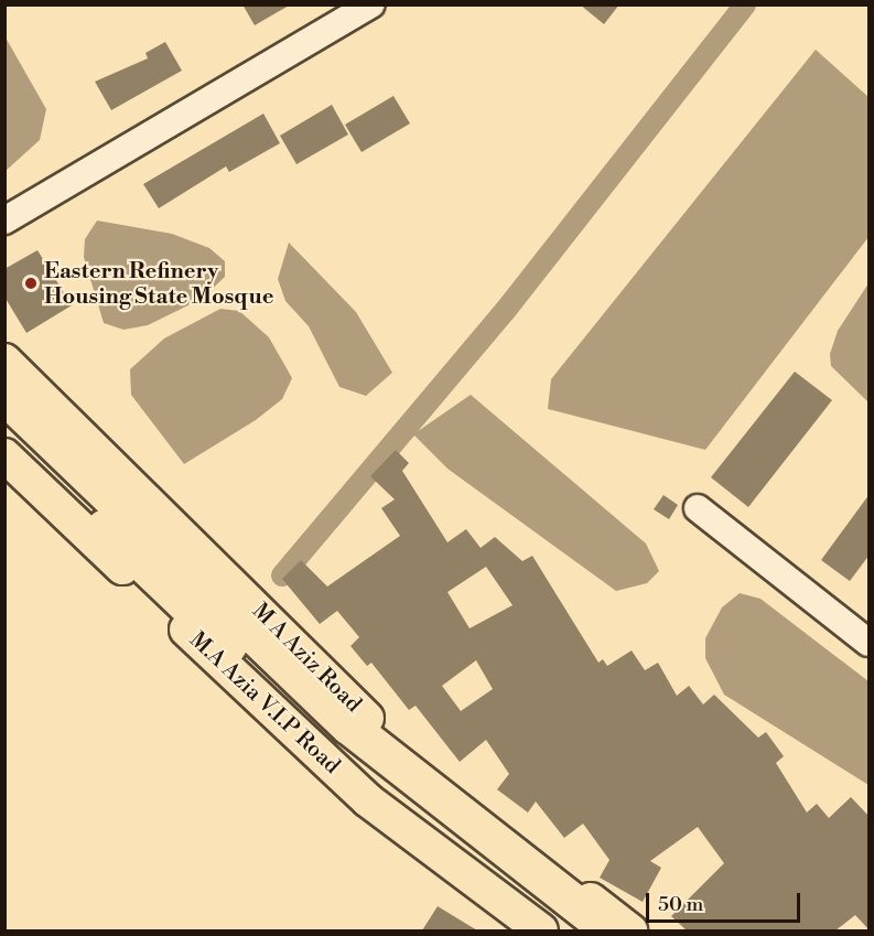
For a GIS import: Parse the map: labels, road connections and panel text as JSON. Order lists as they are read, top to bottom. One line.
{"streets":{"main road":["M A Aziz Road","M.A Azia V.I.P Road"]},"places":["Eastern Refinery Housing State Mosque"],"scale_bar":"50 m"}
